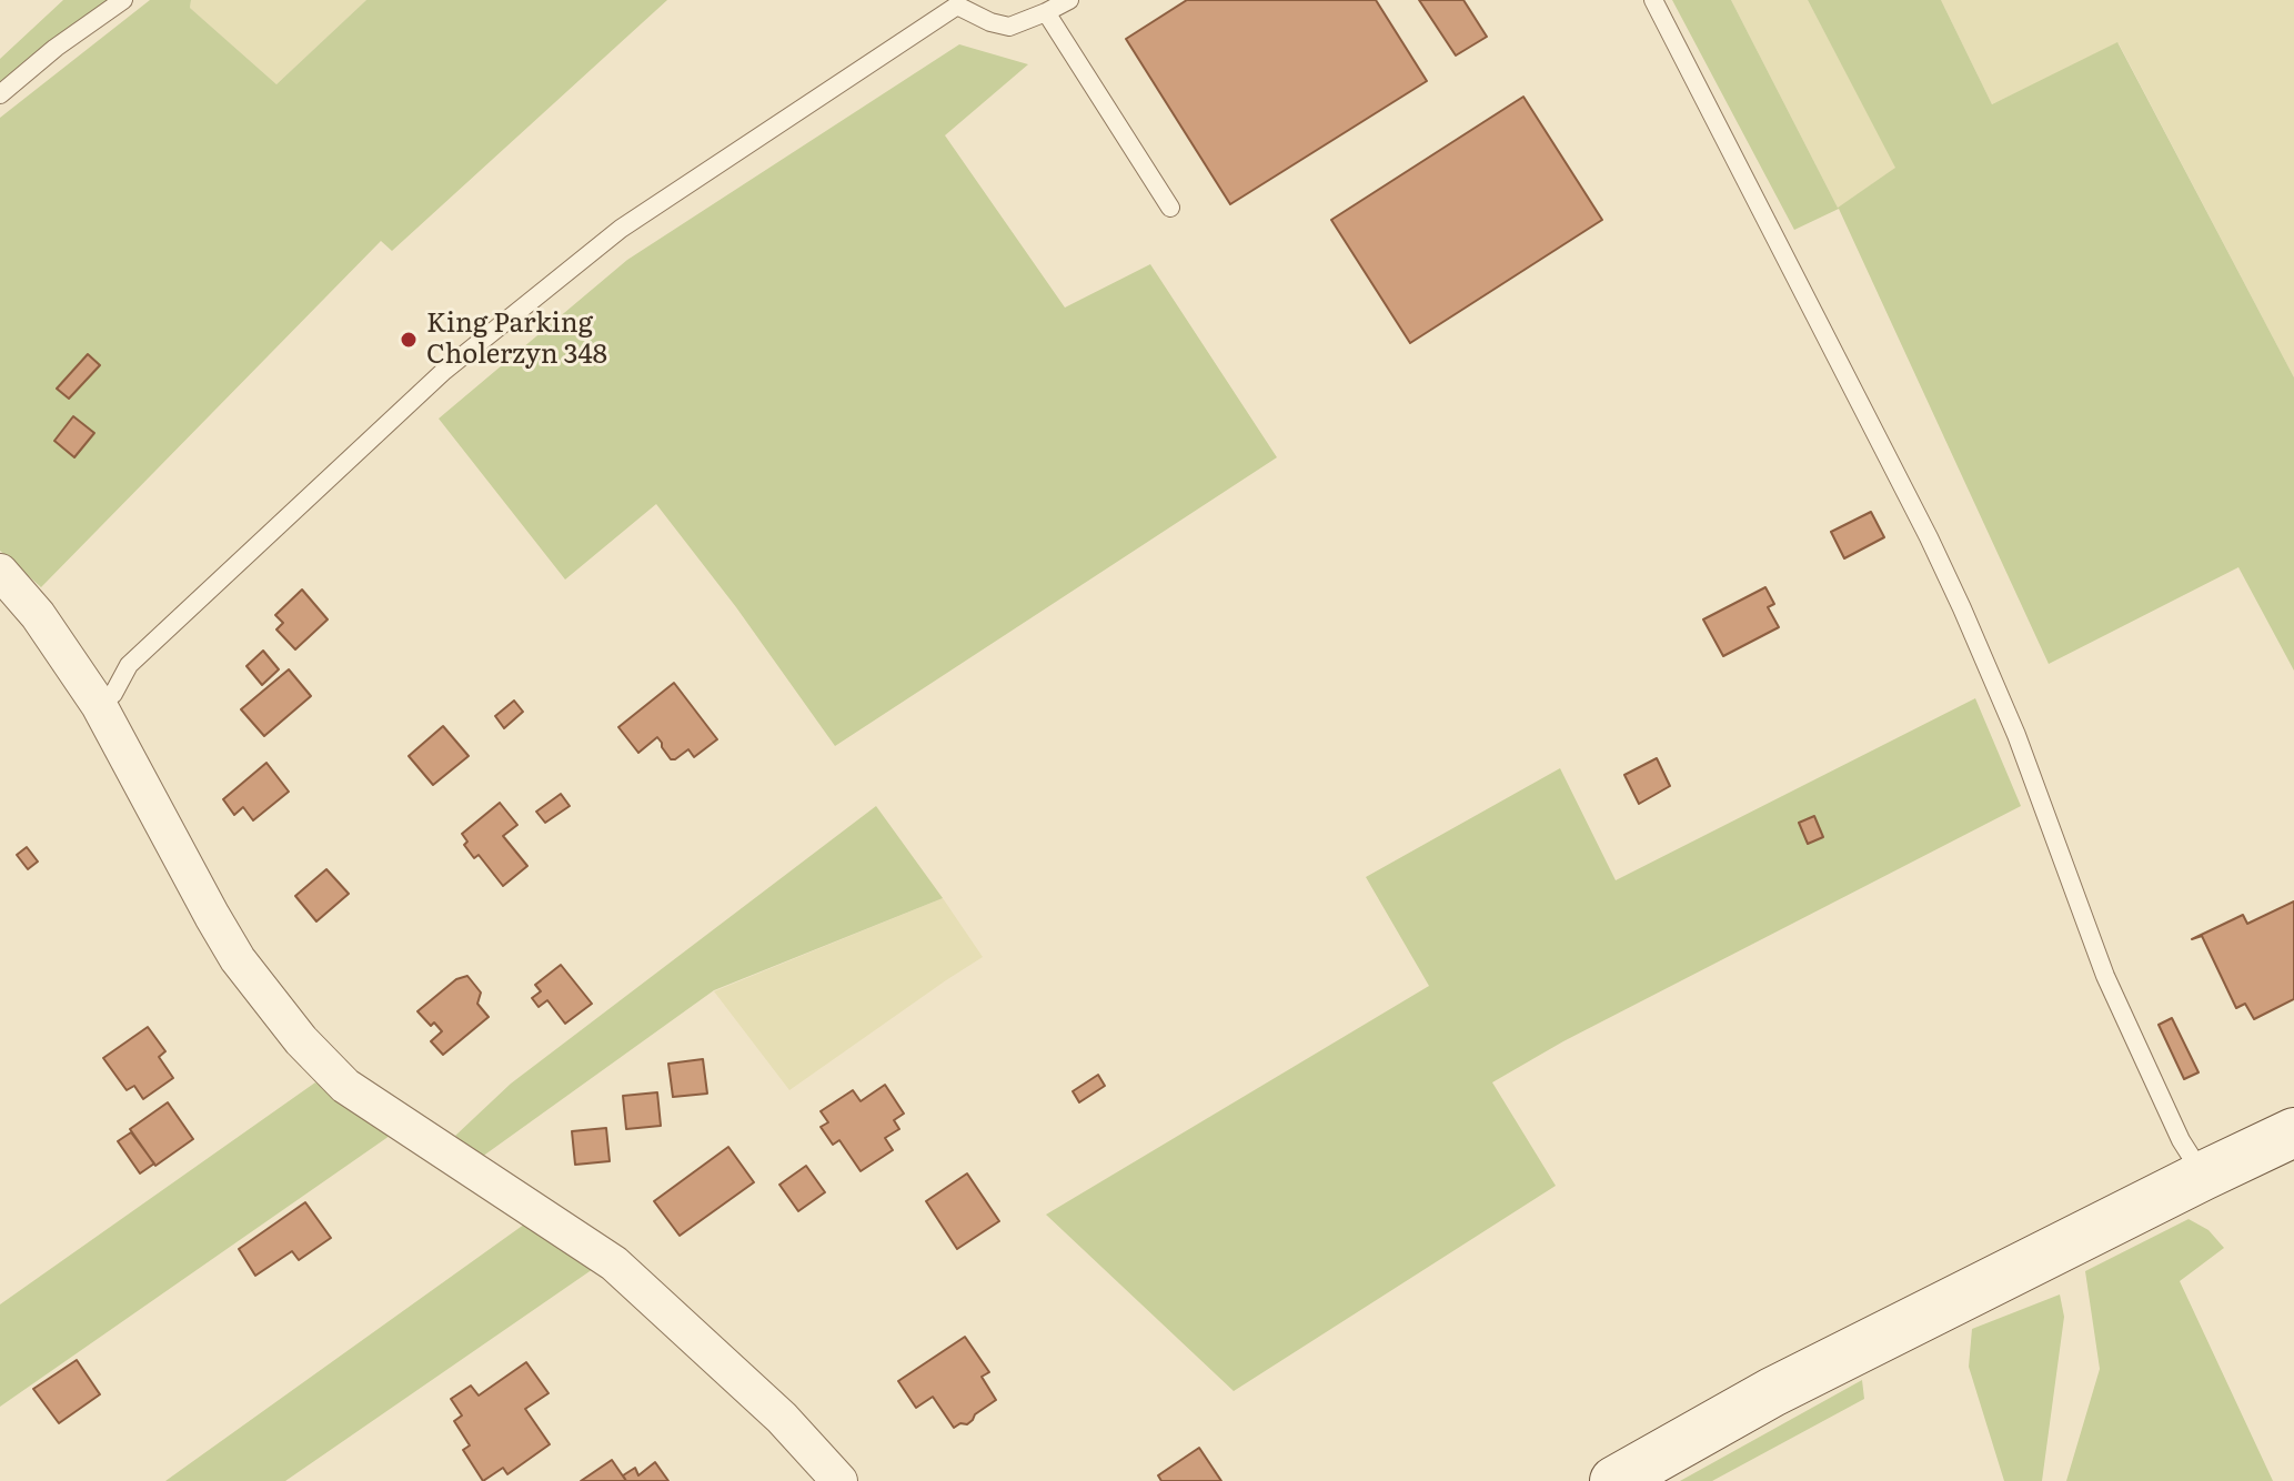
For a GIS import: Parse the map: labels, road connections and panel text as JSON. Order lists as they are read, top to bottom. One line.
{"places":["King Parking Cholerzyn 348"]}
